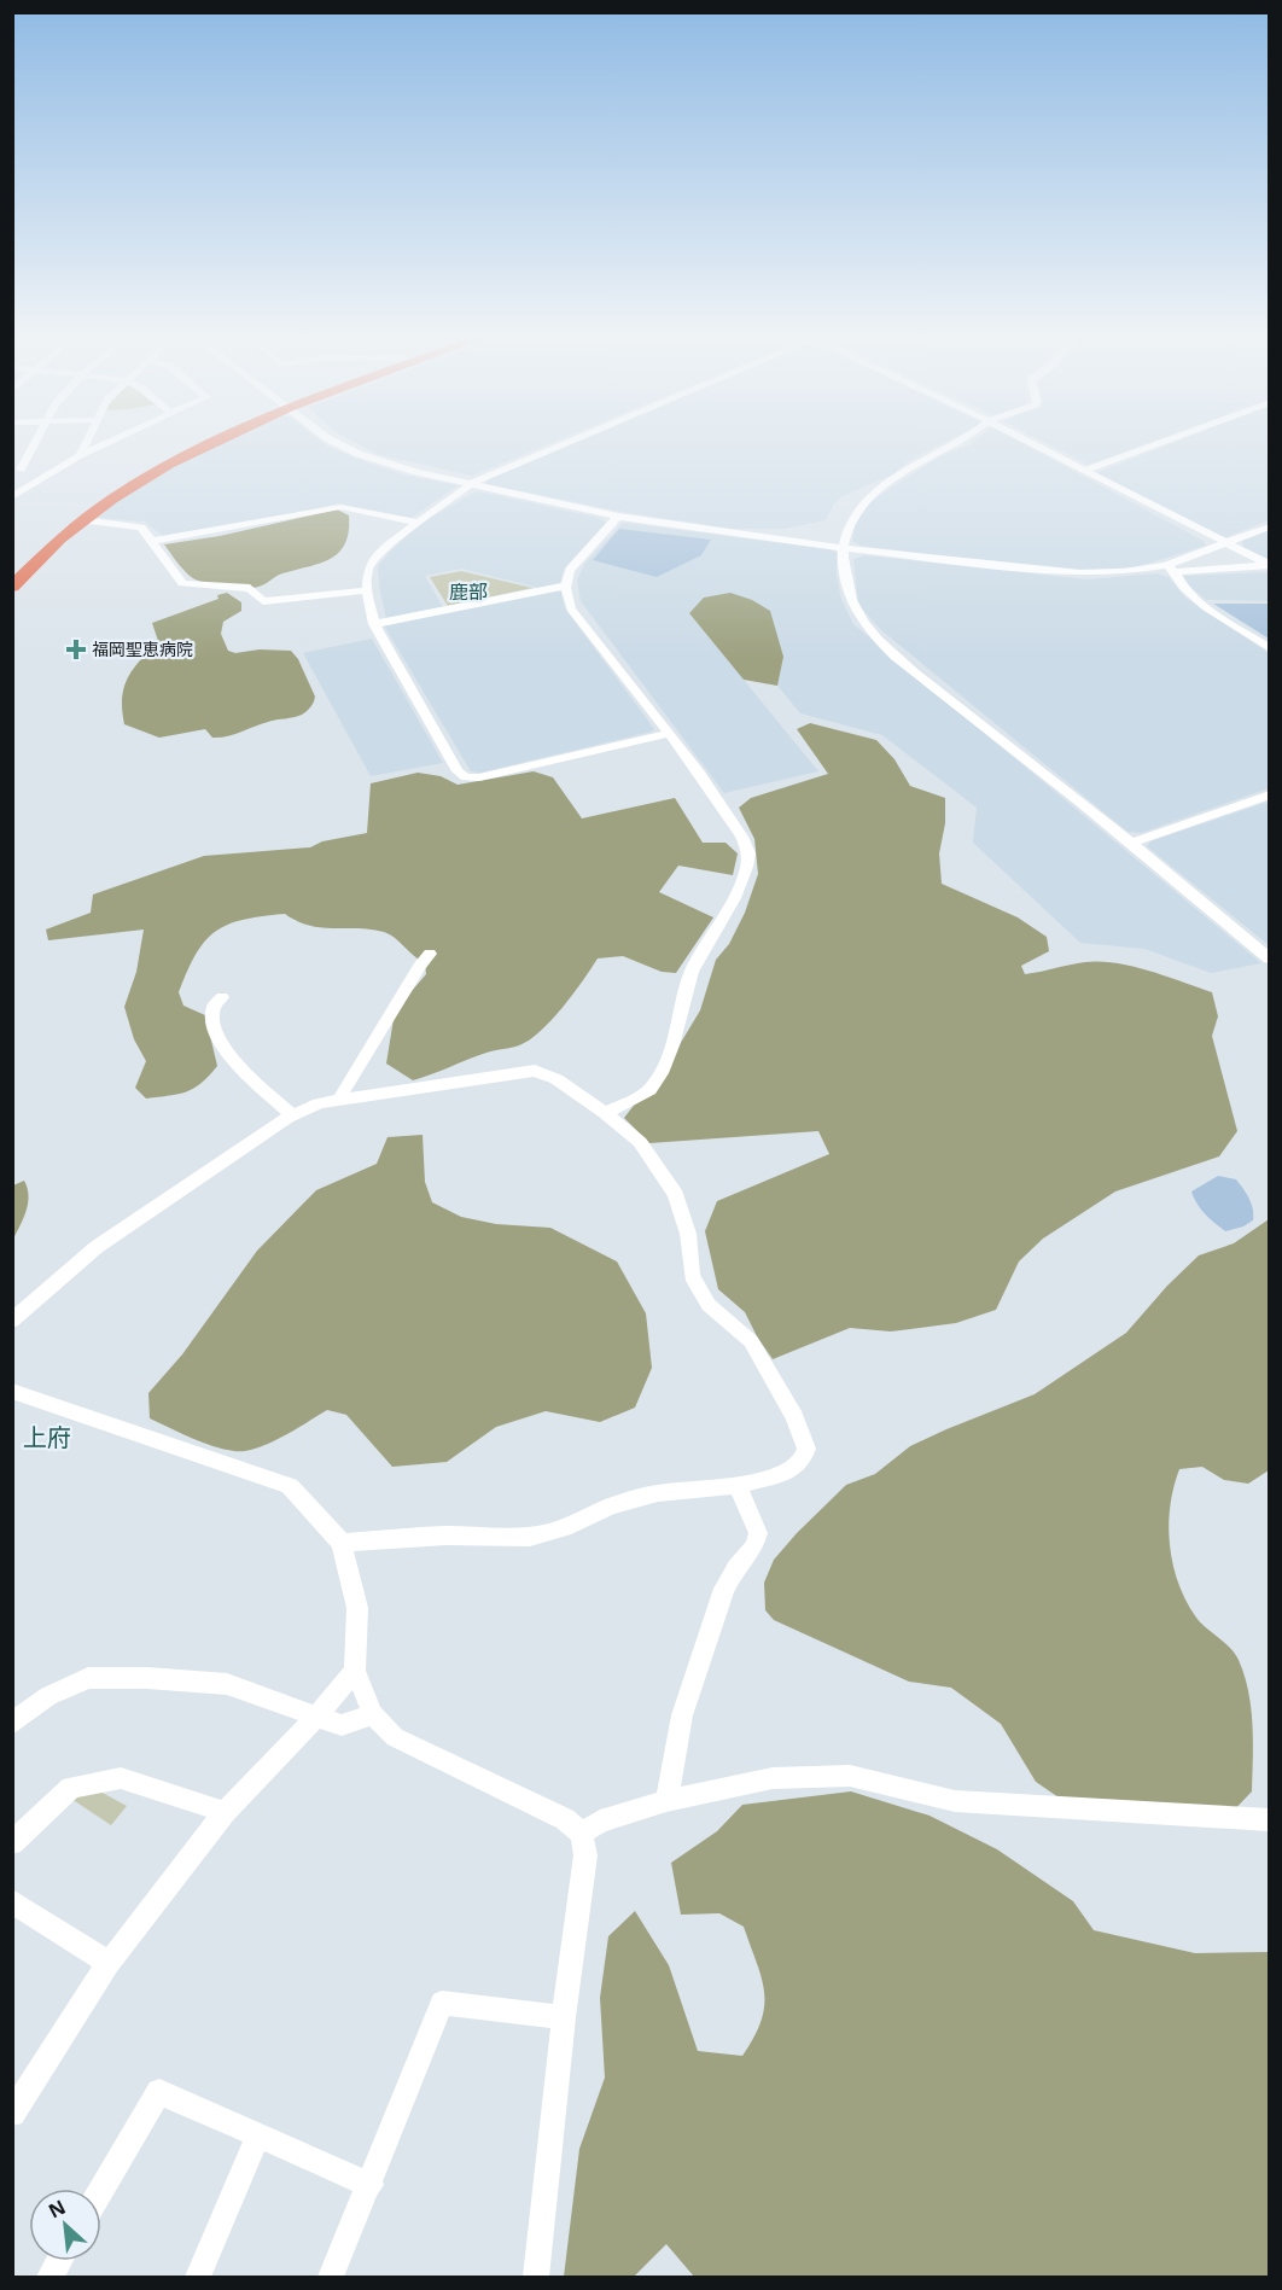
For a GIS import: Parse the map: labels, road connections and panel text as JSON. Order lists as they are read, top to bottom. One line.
{"districts":["鹿部","上府"],"places":{"health":["福岡聖恵病院"]},"north":"top left"}
